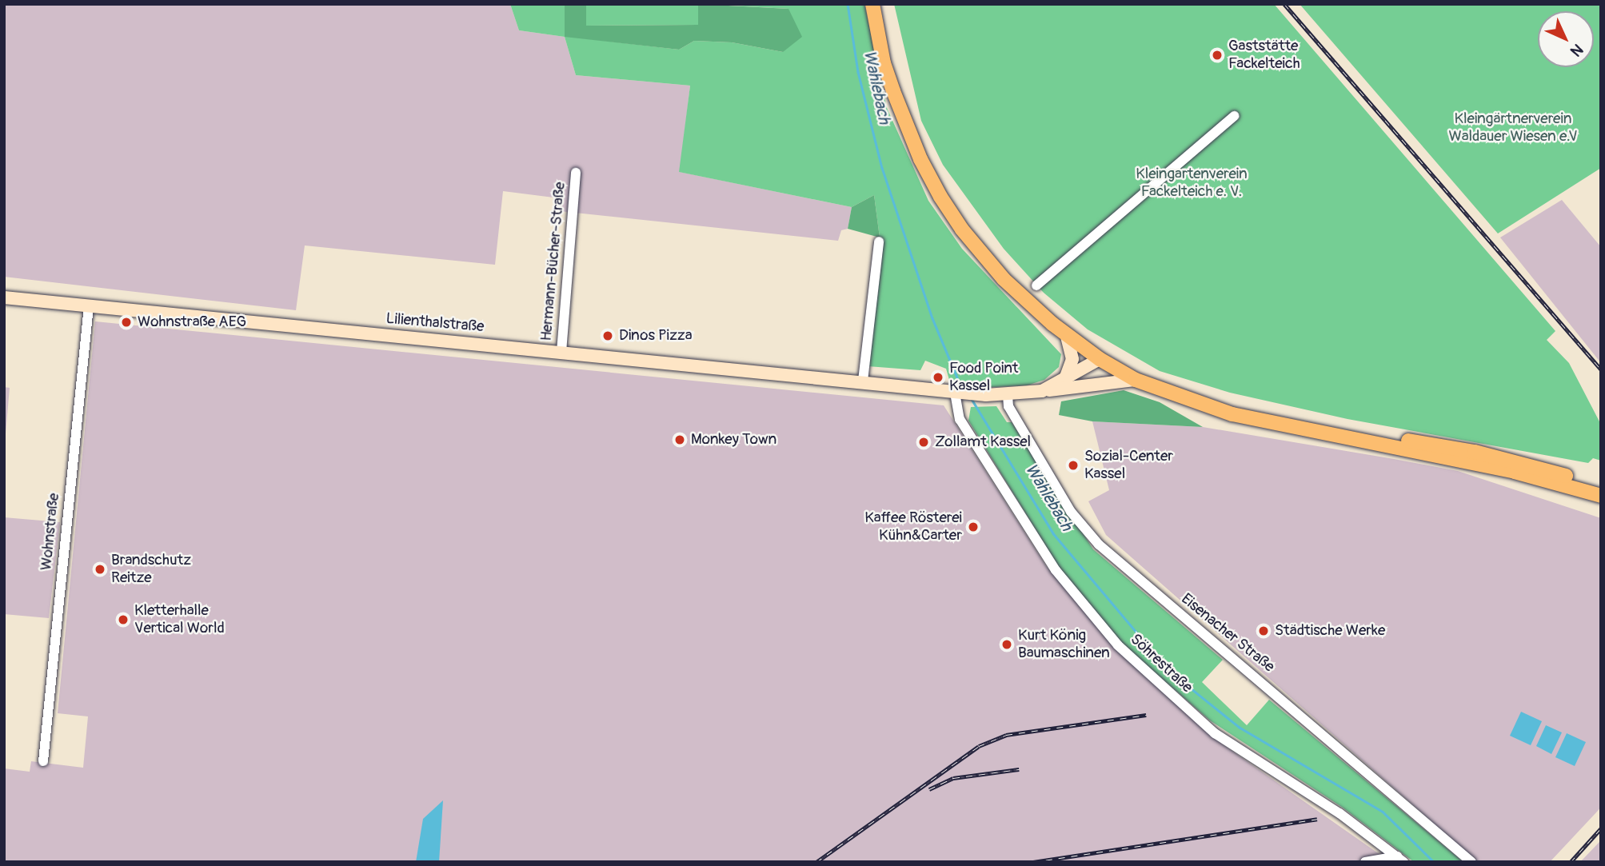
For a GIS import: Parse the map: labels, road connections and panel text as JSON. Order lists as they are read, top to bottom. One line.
{"streets":{"main road":["Lilienthalstraße"],"street":["Hermann-Bücher-Straße","Wohnstraße","Eisenacher Straße","Söhrestraße"]},"crossings":[["Hermann-Bücher-Straße","Lilienthalstraße"],["Lilienthalstraße","Wohnstraße"],["Lilienthalstraße","Eisenacher Straße"],["Lilienthalstraße","Söhrestraße"]],"water":["Wahlebach"],"parks":["Kleingärtnerverein Waldauer Wiesen e.V","Kleingartenverein Fackelteich e. V."],"places":["Gaststätte Fackelteich","Wohnstraße AEG","Dinos Pizza","Food Point Kassel","Monkey Town","Zollamt Kassel","Sozial-Center Kassel","Kaffee Rösterei Kühn&Carter","Brandschutz Reitze","Kletterhalle Vertical World","Städtische Werke","Kurt König Baumaschinen"],"north":"bottom right"}
